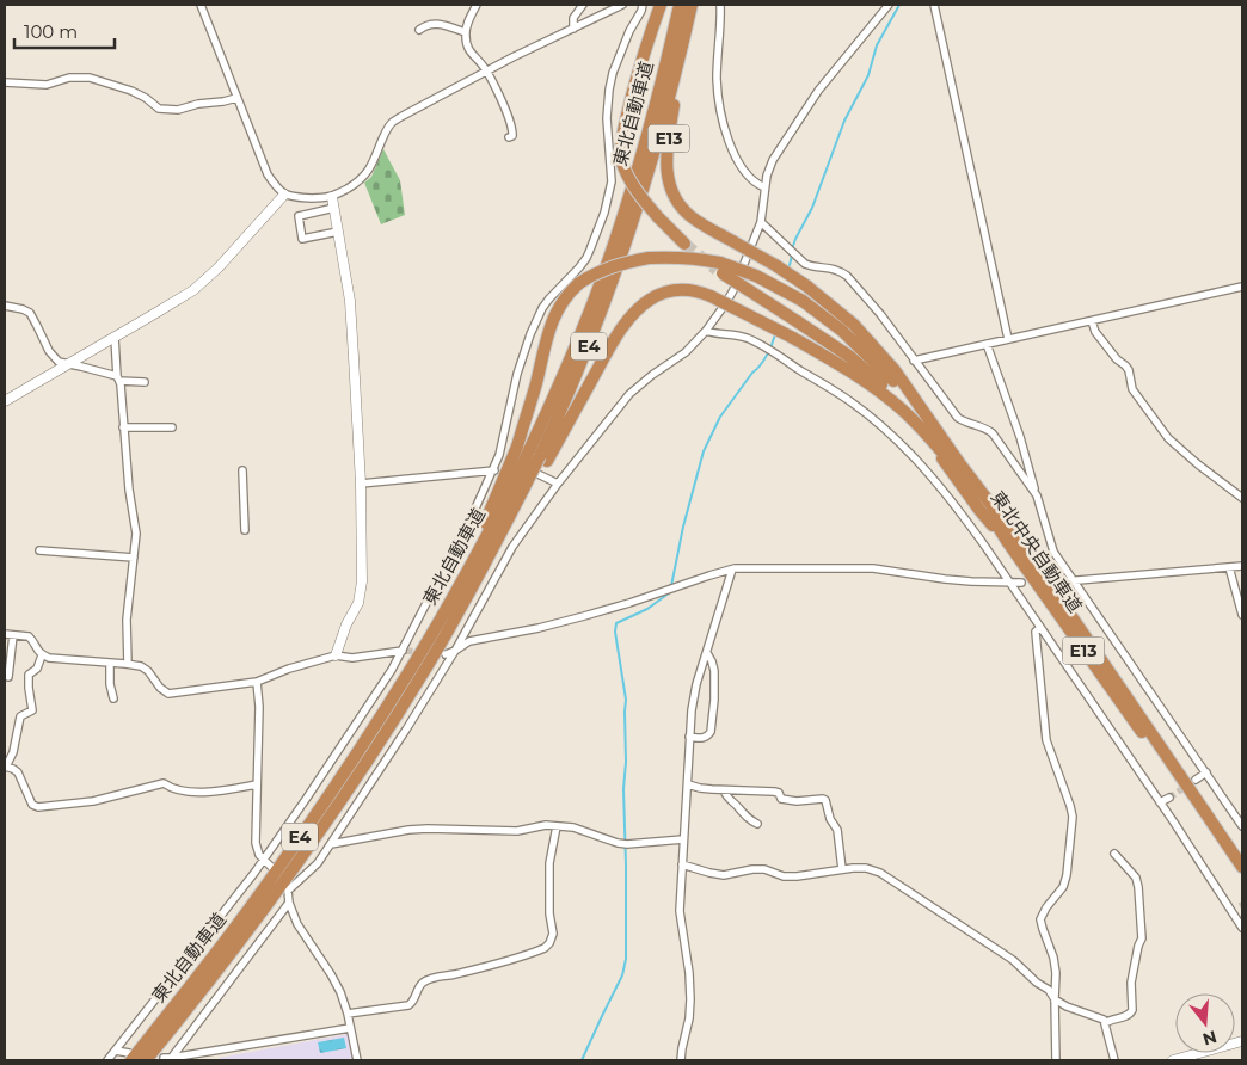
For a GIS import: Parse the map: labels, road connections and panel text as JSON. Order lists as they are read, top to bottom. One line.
{"streets":{"highway":["東北自動車道","E13","E4","東北中央自動車道"]},"crossings":[["東北自動車道","E13"],["E13","東北中央自動車道"]],"scale_bar":"100 m","north":"bottom"}
